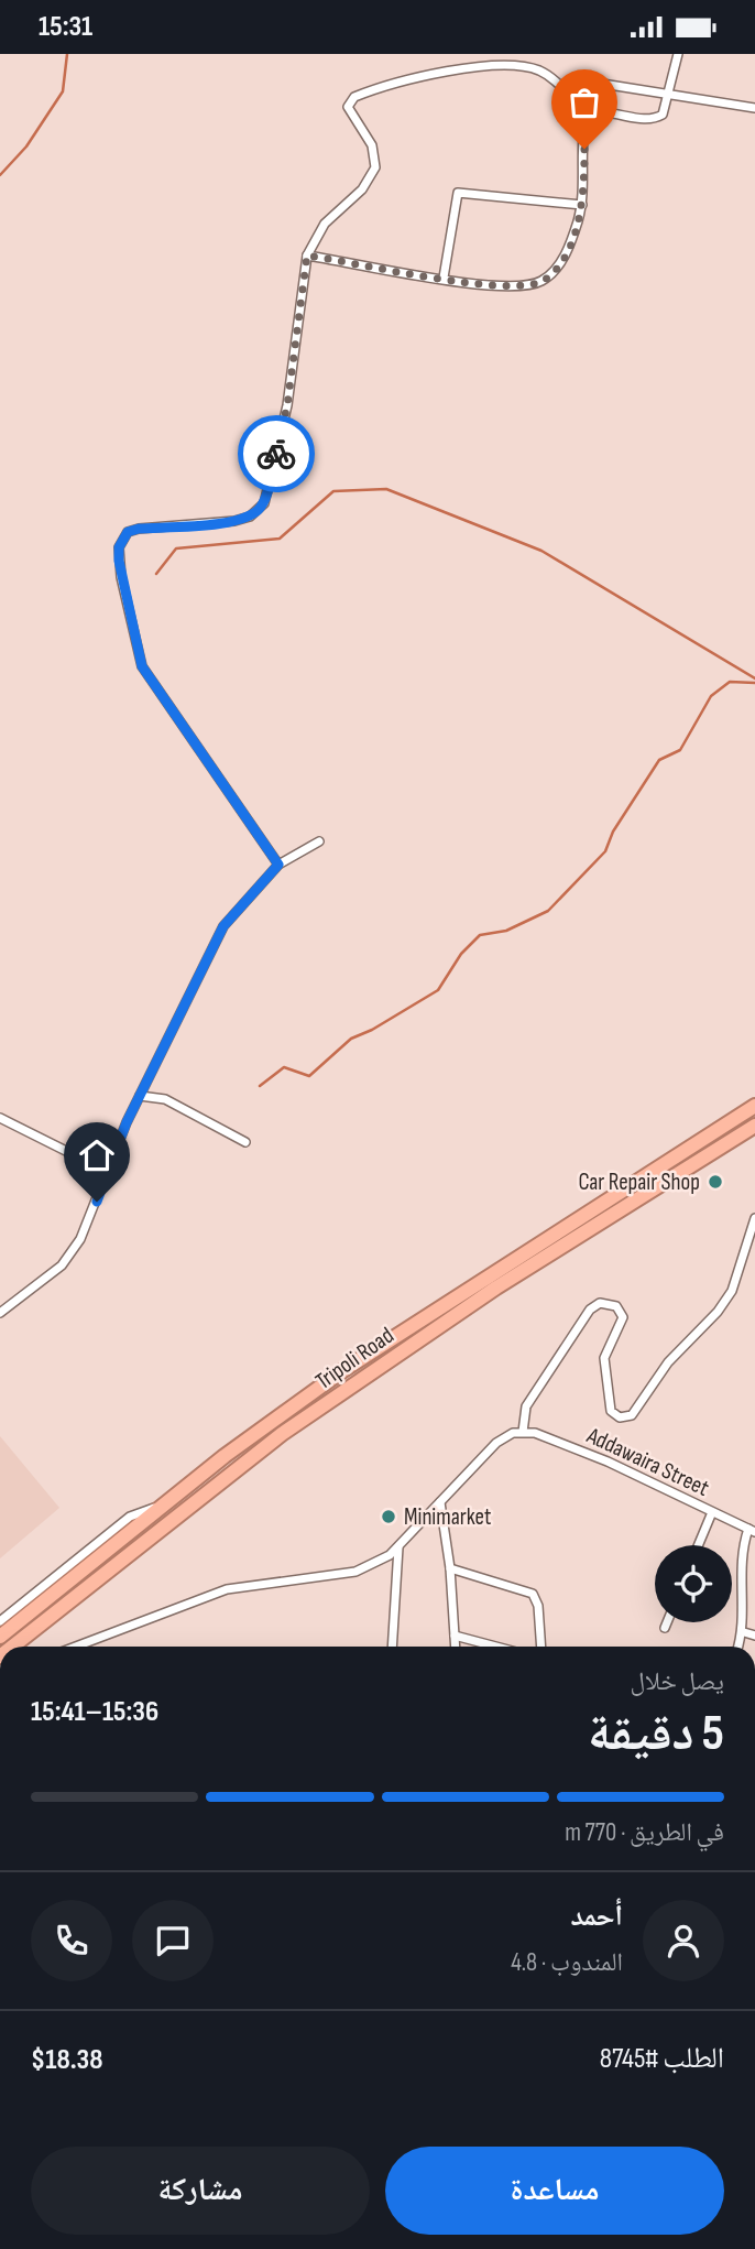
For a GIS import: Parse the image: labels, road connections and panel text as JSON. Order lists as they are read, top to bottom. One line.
{"streets":{"highway":["Tripoli Road"],"street":["Addawaira Street"]},"places":["Car Repair Shop","Minimarket"],"page":{"status":"15:31","heading":["5 دقيقة","يصل خلال","15:36–15:41"],"panel":["أحمد","المندوب · 4.8","الطلب #8745","$18.38"],"bar":"في الطريق · 770 m","buttons":["مساعدة","مشاركة"]}}
